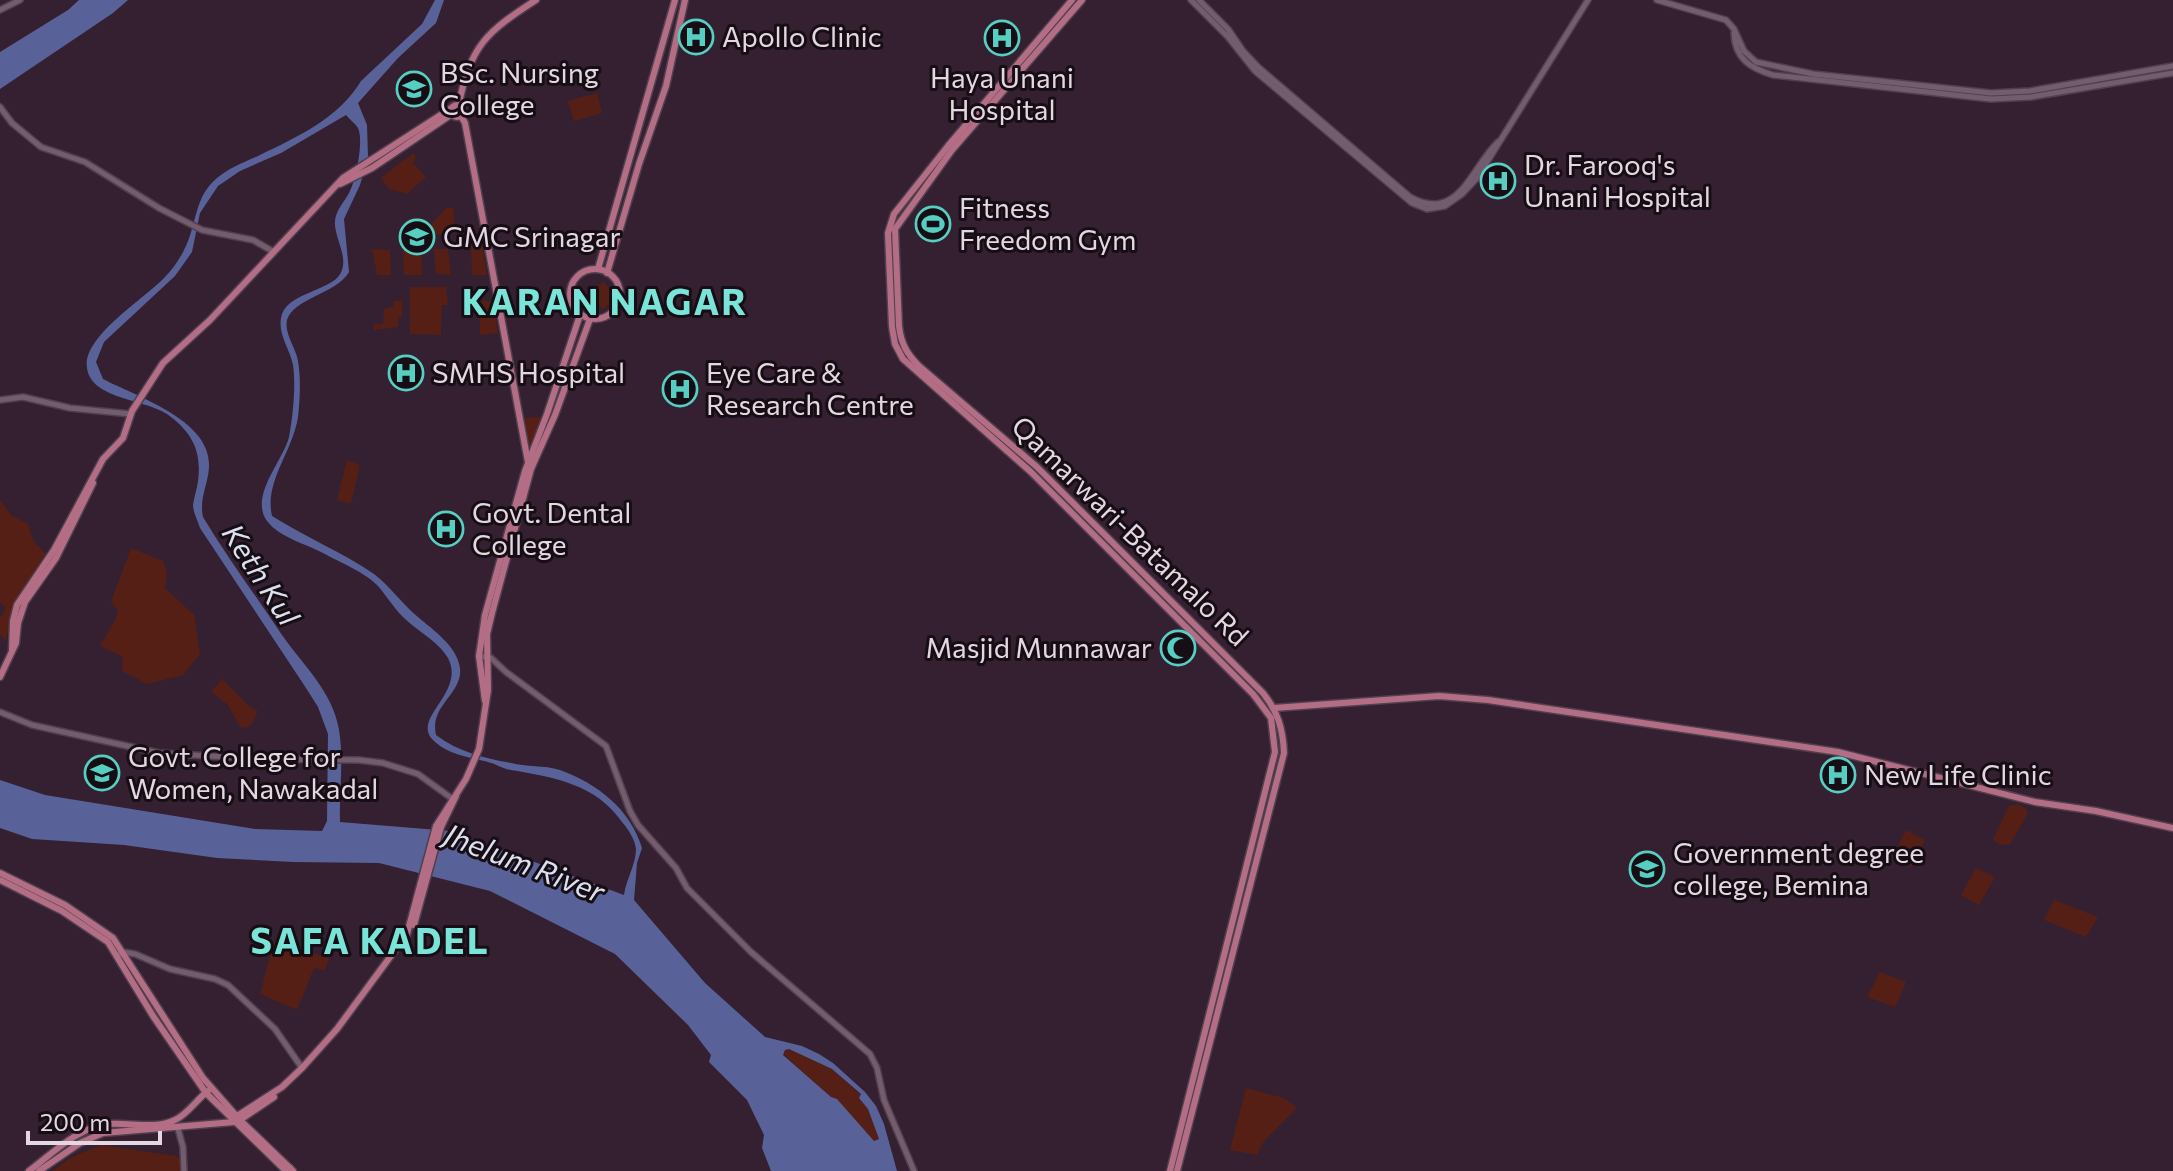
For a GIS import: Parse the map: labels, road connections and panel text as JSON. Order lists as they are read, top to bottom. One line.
{"streets":{"main road":["Qamarwari-Batamalo Rd"]},"districts":["KARAN NAGAR","SAFA KADEL"],"water":["Keth Kul","Jhelum River"],"places":{"hospital":["Apollo Clinic","Haya Unani Hospital","Dr. Farooq's Unani Hospital","SMHS Hospital","Eye Care & Research Centre","Govt. Dental College","New Life Clinic"],"school or university":["BSc. Nursing College","GMC Srinagar","Govt. College for Women, Nawakadal","Government degree college, Bemina"],"sports":["Fitness Freedom Gym"],"mosque":["Masjid Munnawar"]},"scale_bar":"200 m"}
